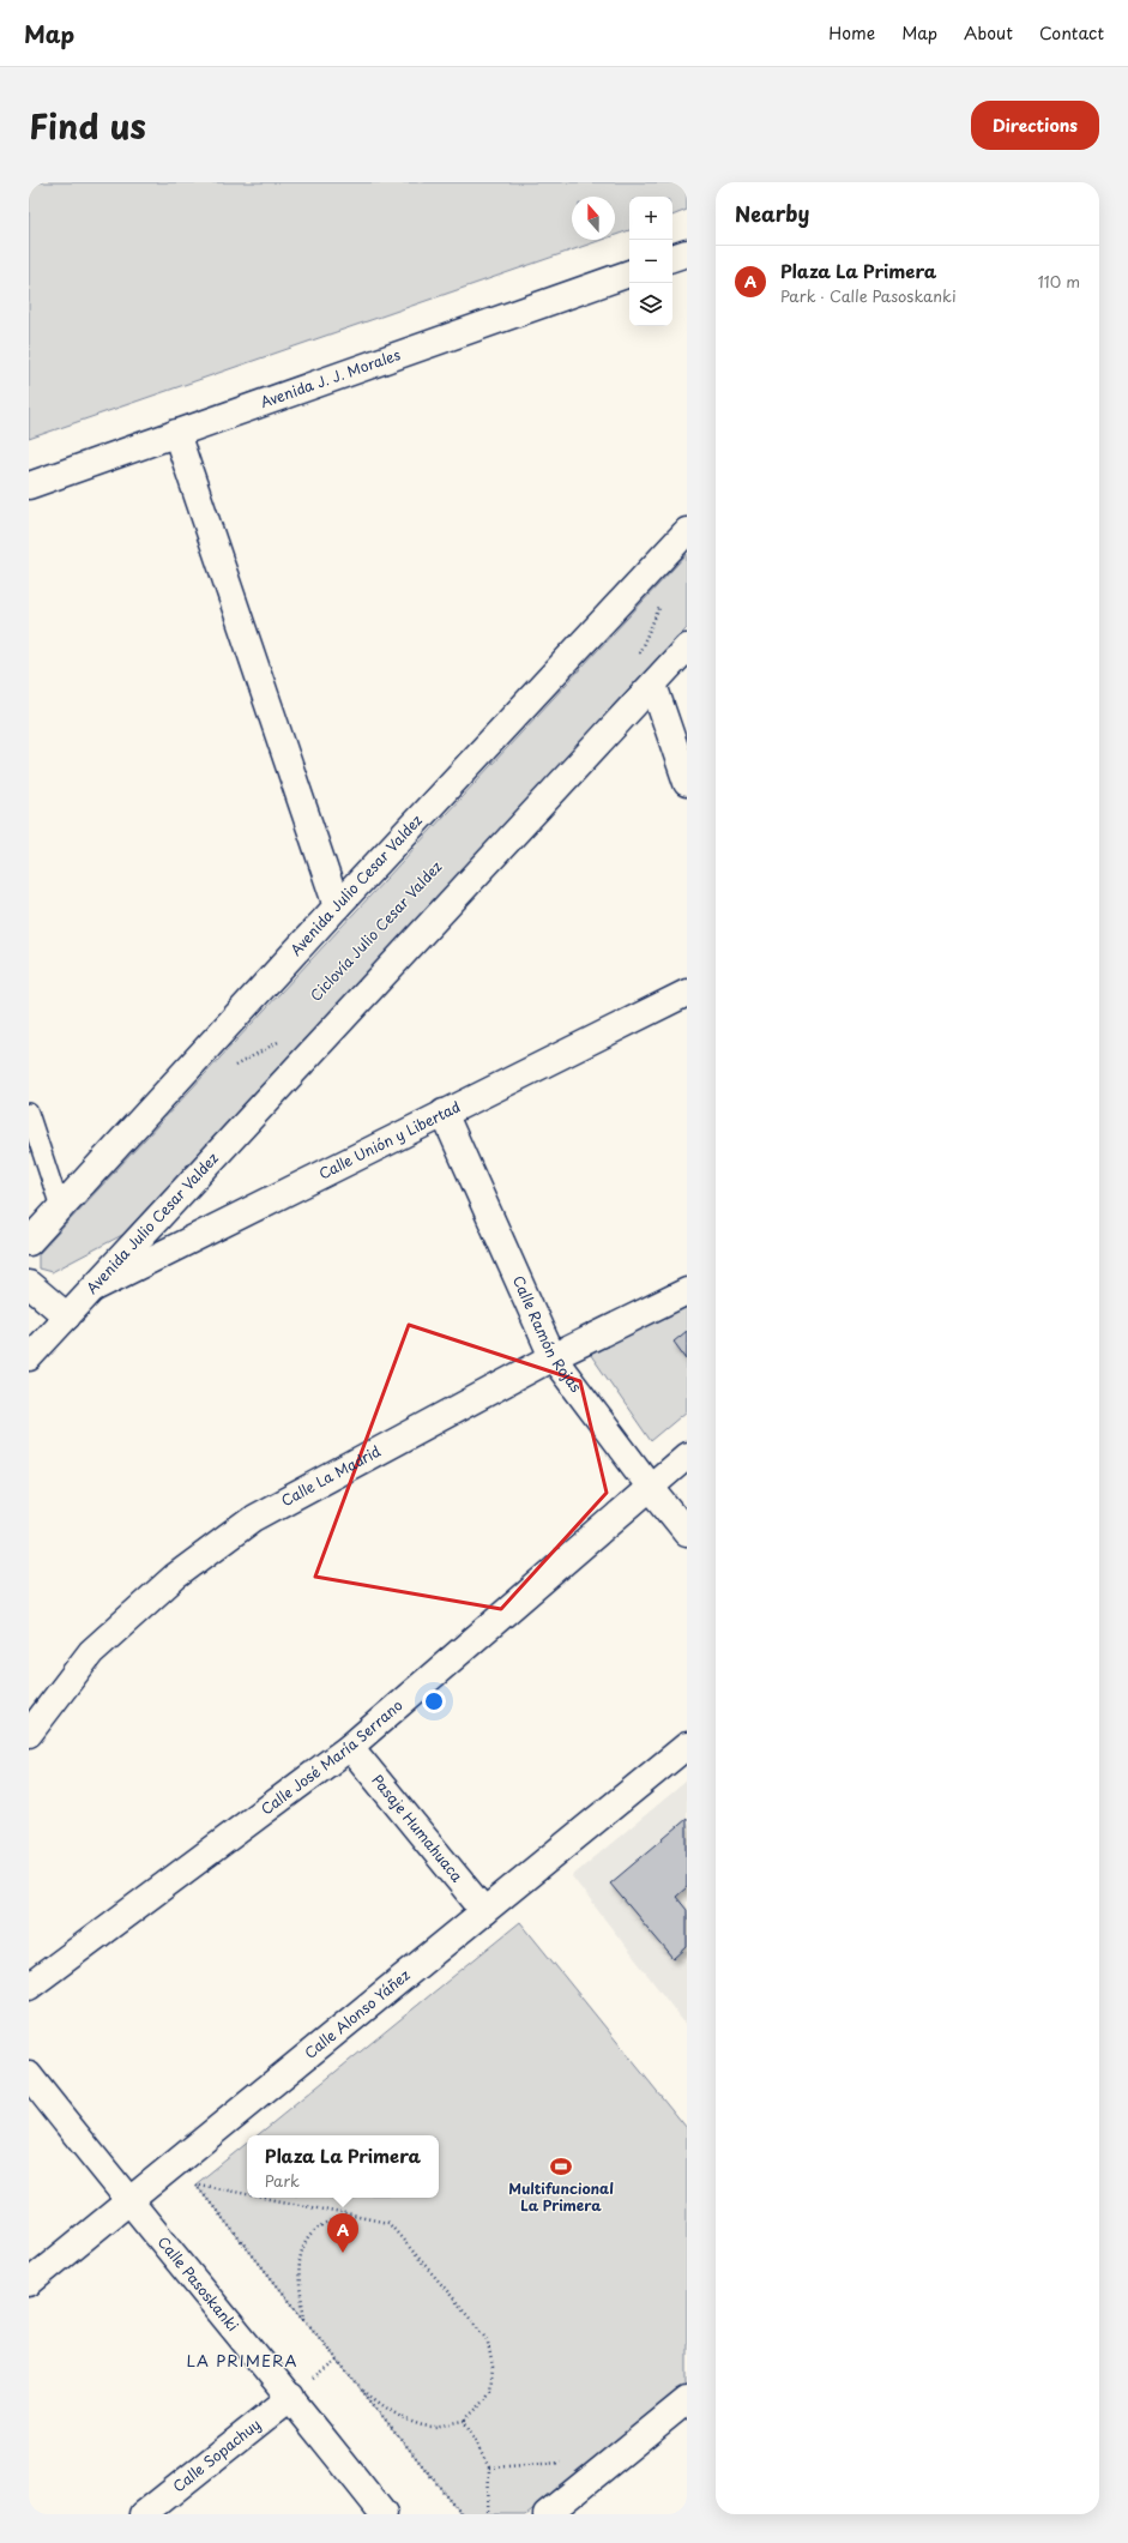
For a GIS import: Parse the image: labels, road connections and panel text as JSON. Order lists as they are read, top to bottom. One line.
{"streets":{"street":["Avenida J. J. Morales","Avenida Julio Cesar Valdez","Calle Unión y Libertad","Calle Ramón Rojas","Calle La Madrid","Calle José María Serrano","Pasaje Humahuaca","Calle Alonso Yáñez","Calle Pasoskanki","Calle Sopachuy"]},"crossings":[["Avenida Julio Cesar Valdez","Calle Unión y Libertad"],["Calle Unión y Libertad","Calle Ramón Rojas"],["Calle Ramón Rojas","Calle La Madrid"],["Calle Ramón Rojas","Calle José María Serrano"],["Calle José María Serrano","Pasaje Humahuaca"],["Pasaje Humahuaca","Calle Alonso Yáñez"],["Calle Alonso Yáñez","Calle Pasoskanki"],["Calle Pasoskanki","Calle Sopachuy"]],"districts":["LA PRIMERA"],"places":{"sports":["Multifuncional La Primera"]},"north":"top","page":{"header":"Map","nav":["Home","Map","About","Contact"],"title":"Find us","buttons":"Directions","heading":"Nearby","map_buttons":["+","−"],"list":[{"mark":"A","name":"Plaza La Primera","note":"Park · Calle Pasoskanki","value":"110 m"}],"popup":["Plaza La Primera","Park"],"pins":"A"}}
